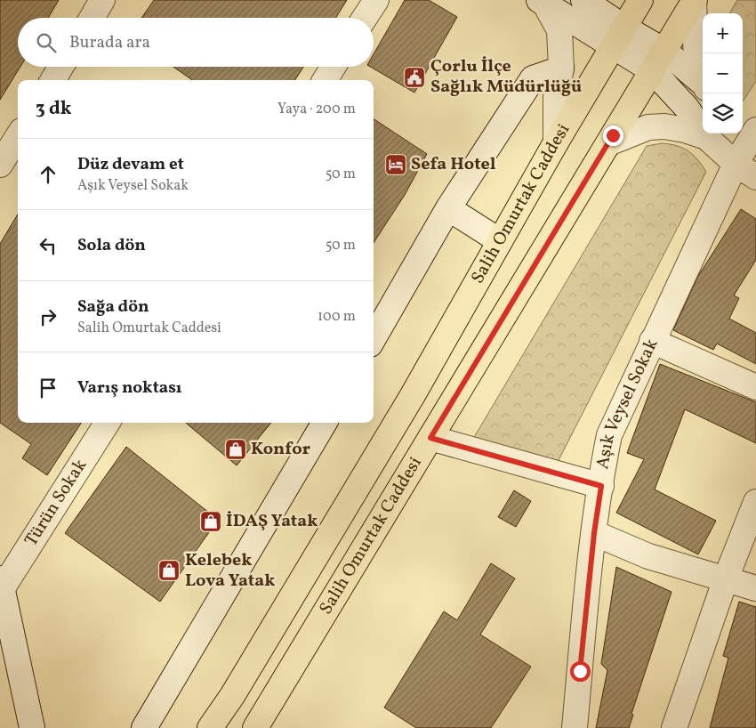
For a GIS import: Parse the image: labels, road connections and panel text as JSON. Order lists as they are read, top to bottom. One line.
{"streets":{"main road":["Salih Omurtak Caddesi"],"street":["Aşık Veysel Sokak","Türün Sokak"]},"places":{"public building":["Çorlu İlçe Sağlık Müdürlüğü"],"hotel":["Sefa Hotel"],"shop":["Konfor","İDAŞ Yatak","Kelebek Lova Yatak"]},"page":{"map_buttons":["+","−"],"search":"Burada ara","heading":["3 dk","Yaya · 200 m"],"list":[["Düz devam et","Aşık Veysel Sokak","50 m"],["Sola dön","50 m"],["Sağa dön","Salih Omurtak Caddesi","100 m"],"Varış noktası"]}}
